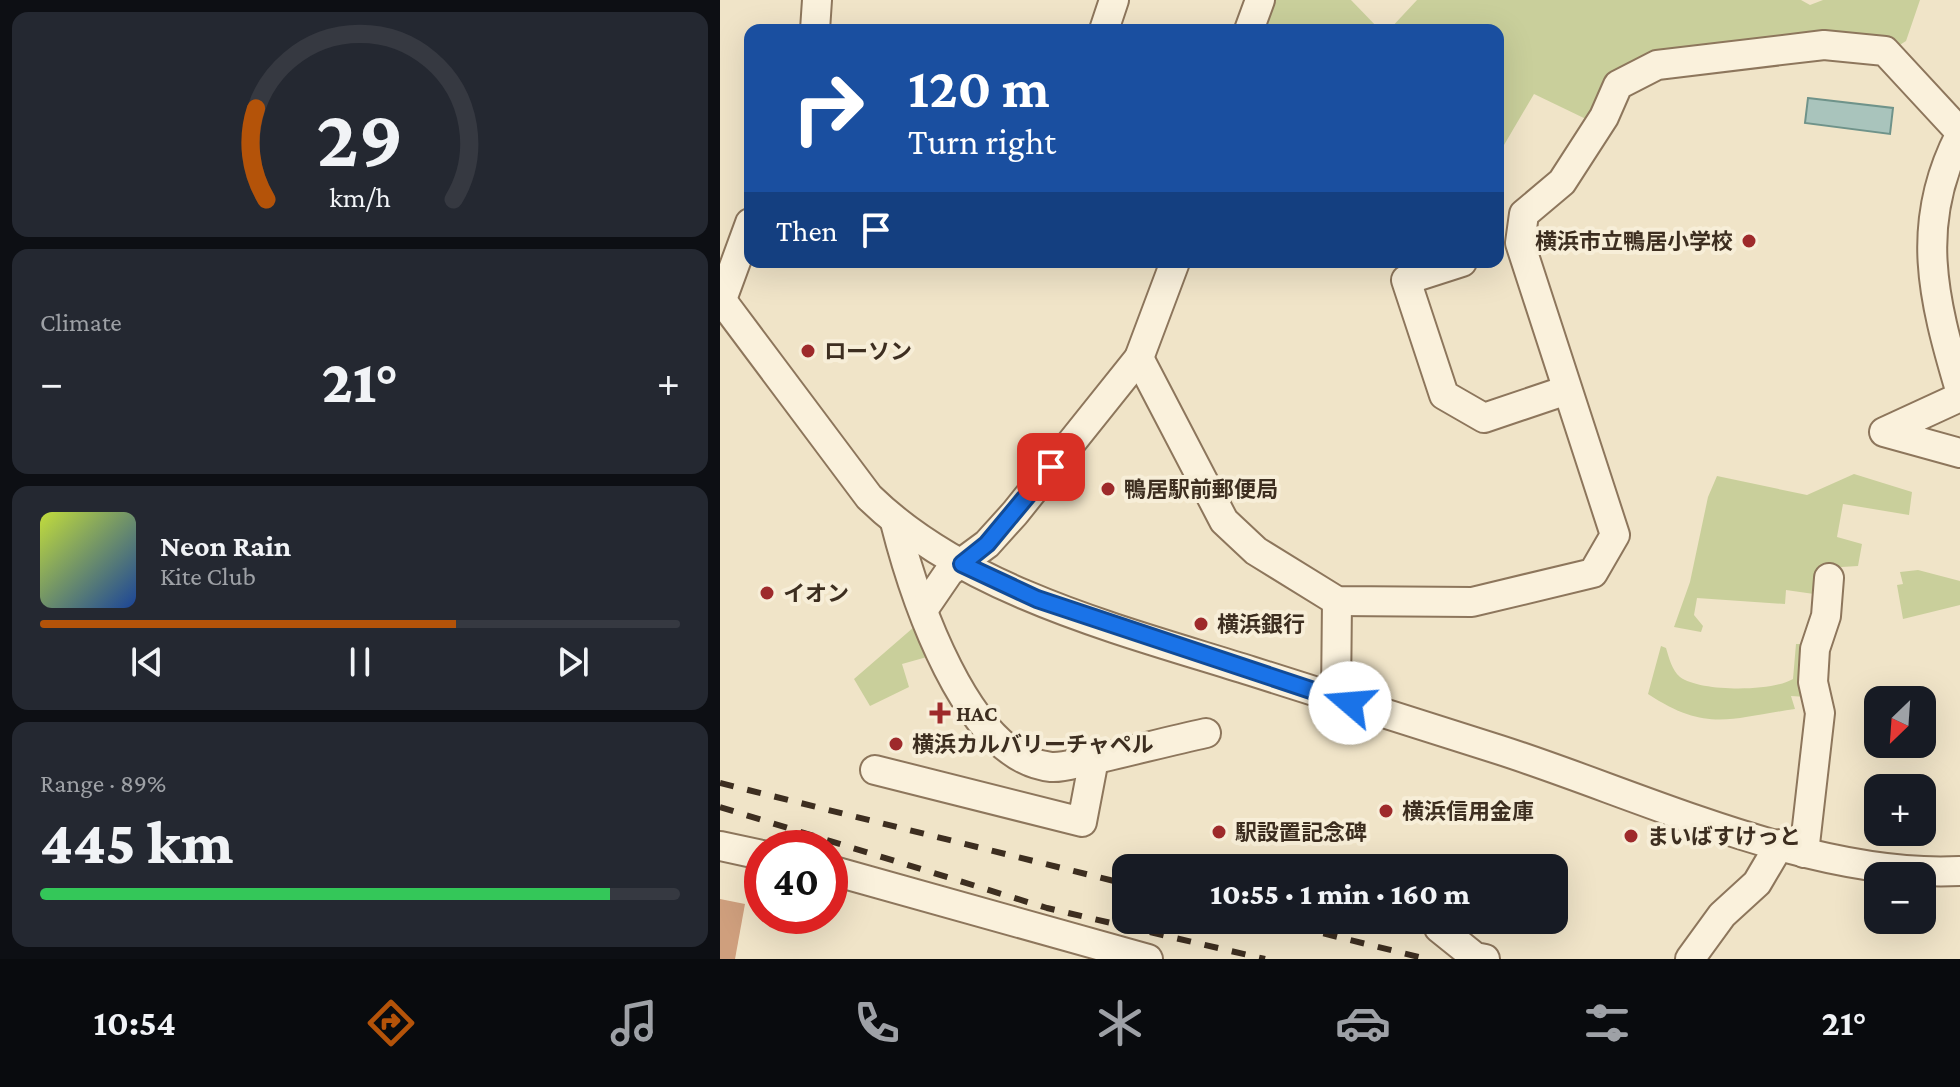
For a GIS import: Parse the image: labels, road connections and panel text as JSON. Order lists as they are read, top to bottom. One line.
{"places":{"other":["横浜市立鴨居小学校","ローソン","鴨居駅前郵便局","イオン","横浜銀行","横浜カルバリーチャペル","横浜信用金庫","駅設置記念碑","まいばすけっと"],"health":["HAC"]},"north":"bottom left","page":{"turn":["120 m","Turn right"],"then":"Then","tile":["Climate",["Range · 89%","445 km"]],"heat":["−","21°","+"],"song":["Neon Rain","Kite Club"],"map_buttons":["+","−"],"limit":"40","trip":"10:55 · 1 min · 160 m","tabs":["10:54","21°"],"gauge":["29","km/h"]}}
